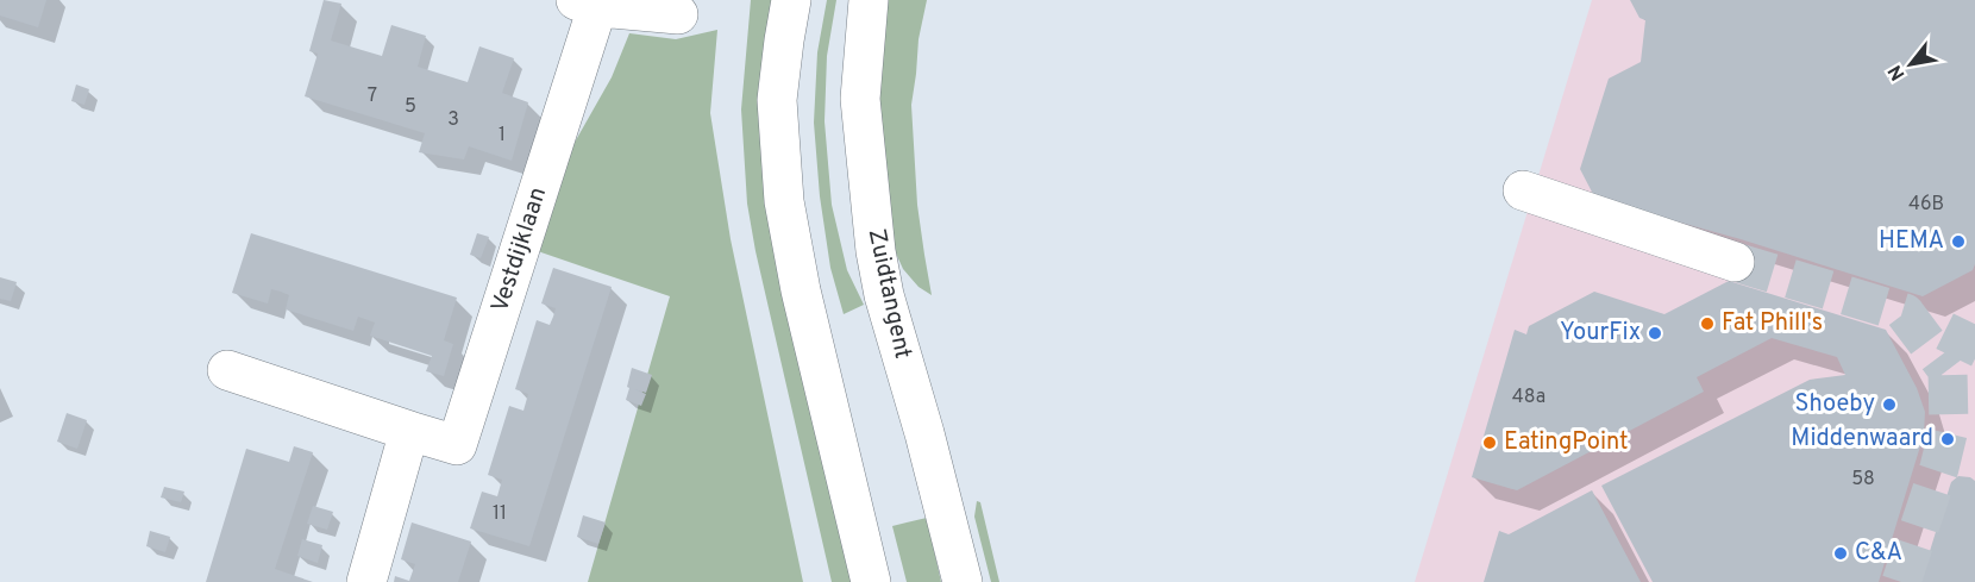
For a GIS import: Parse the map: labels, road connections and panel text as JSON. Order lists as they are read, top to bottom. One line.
{"streets":{"main road":["Vestdijklaan","Zuidtangent"]},"places":["HEMA","Fat Phill's","YourFix","Shoeby","Middenwaard","EatingPoint","C&A"],"house_numbers":["7","5","3","1","46B","48a","58","11"],"north":"bottom left"}
